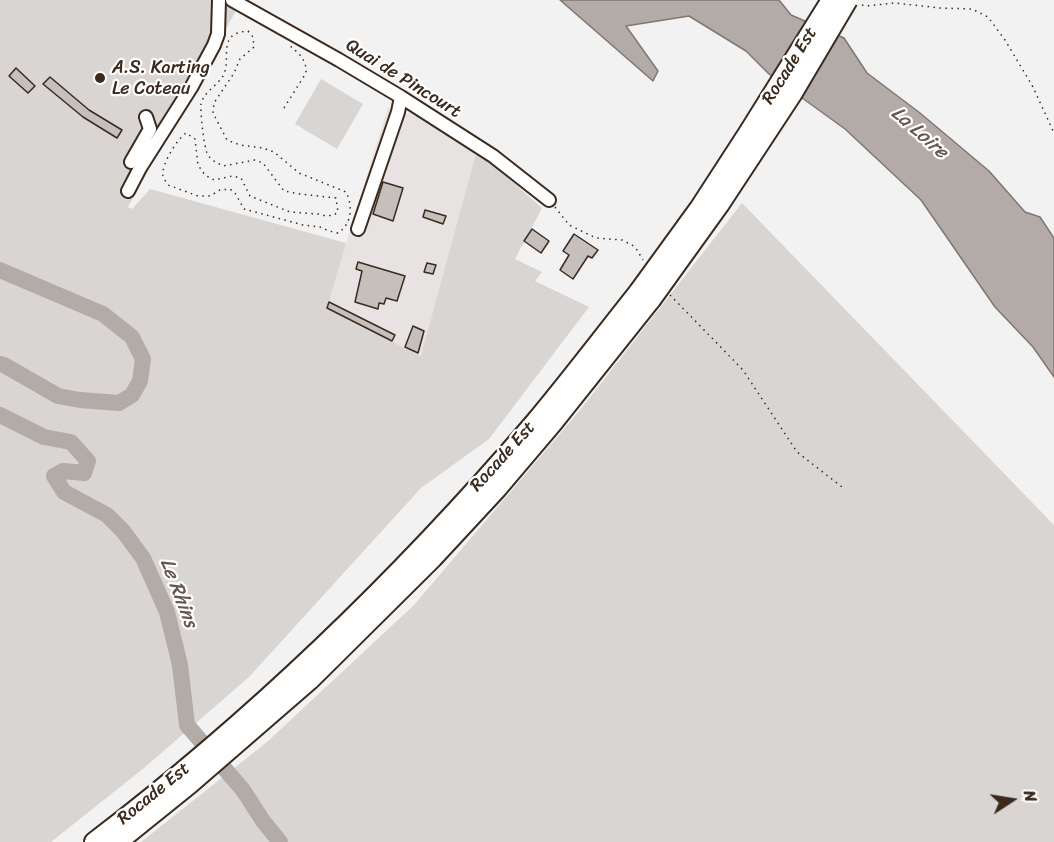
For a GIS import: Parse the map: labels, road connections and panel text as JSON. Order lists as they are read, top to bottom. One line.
{"streets":{"highway":["Rocade Est"],"street":["Quai de Pincourt"]},"water":["La Loire","Le Rhins"],"places":["A.S. Karting Le Coteau"],"north":"right"}
